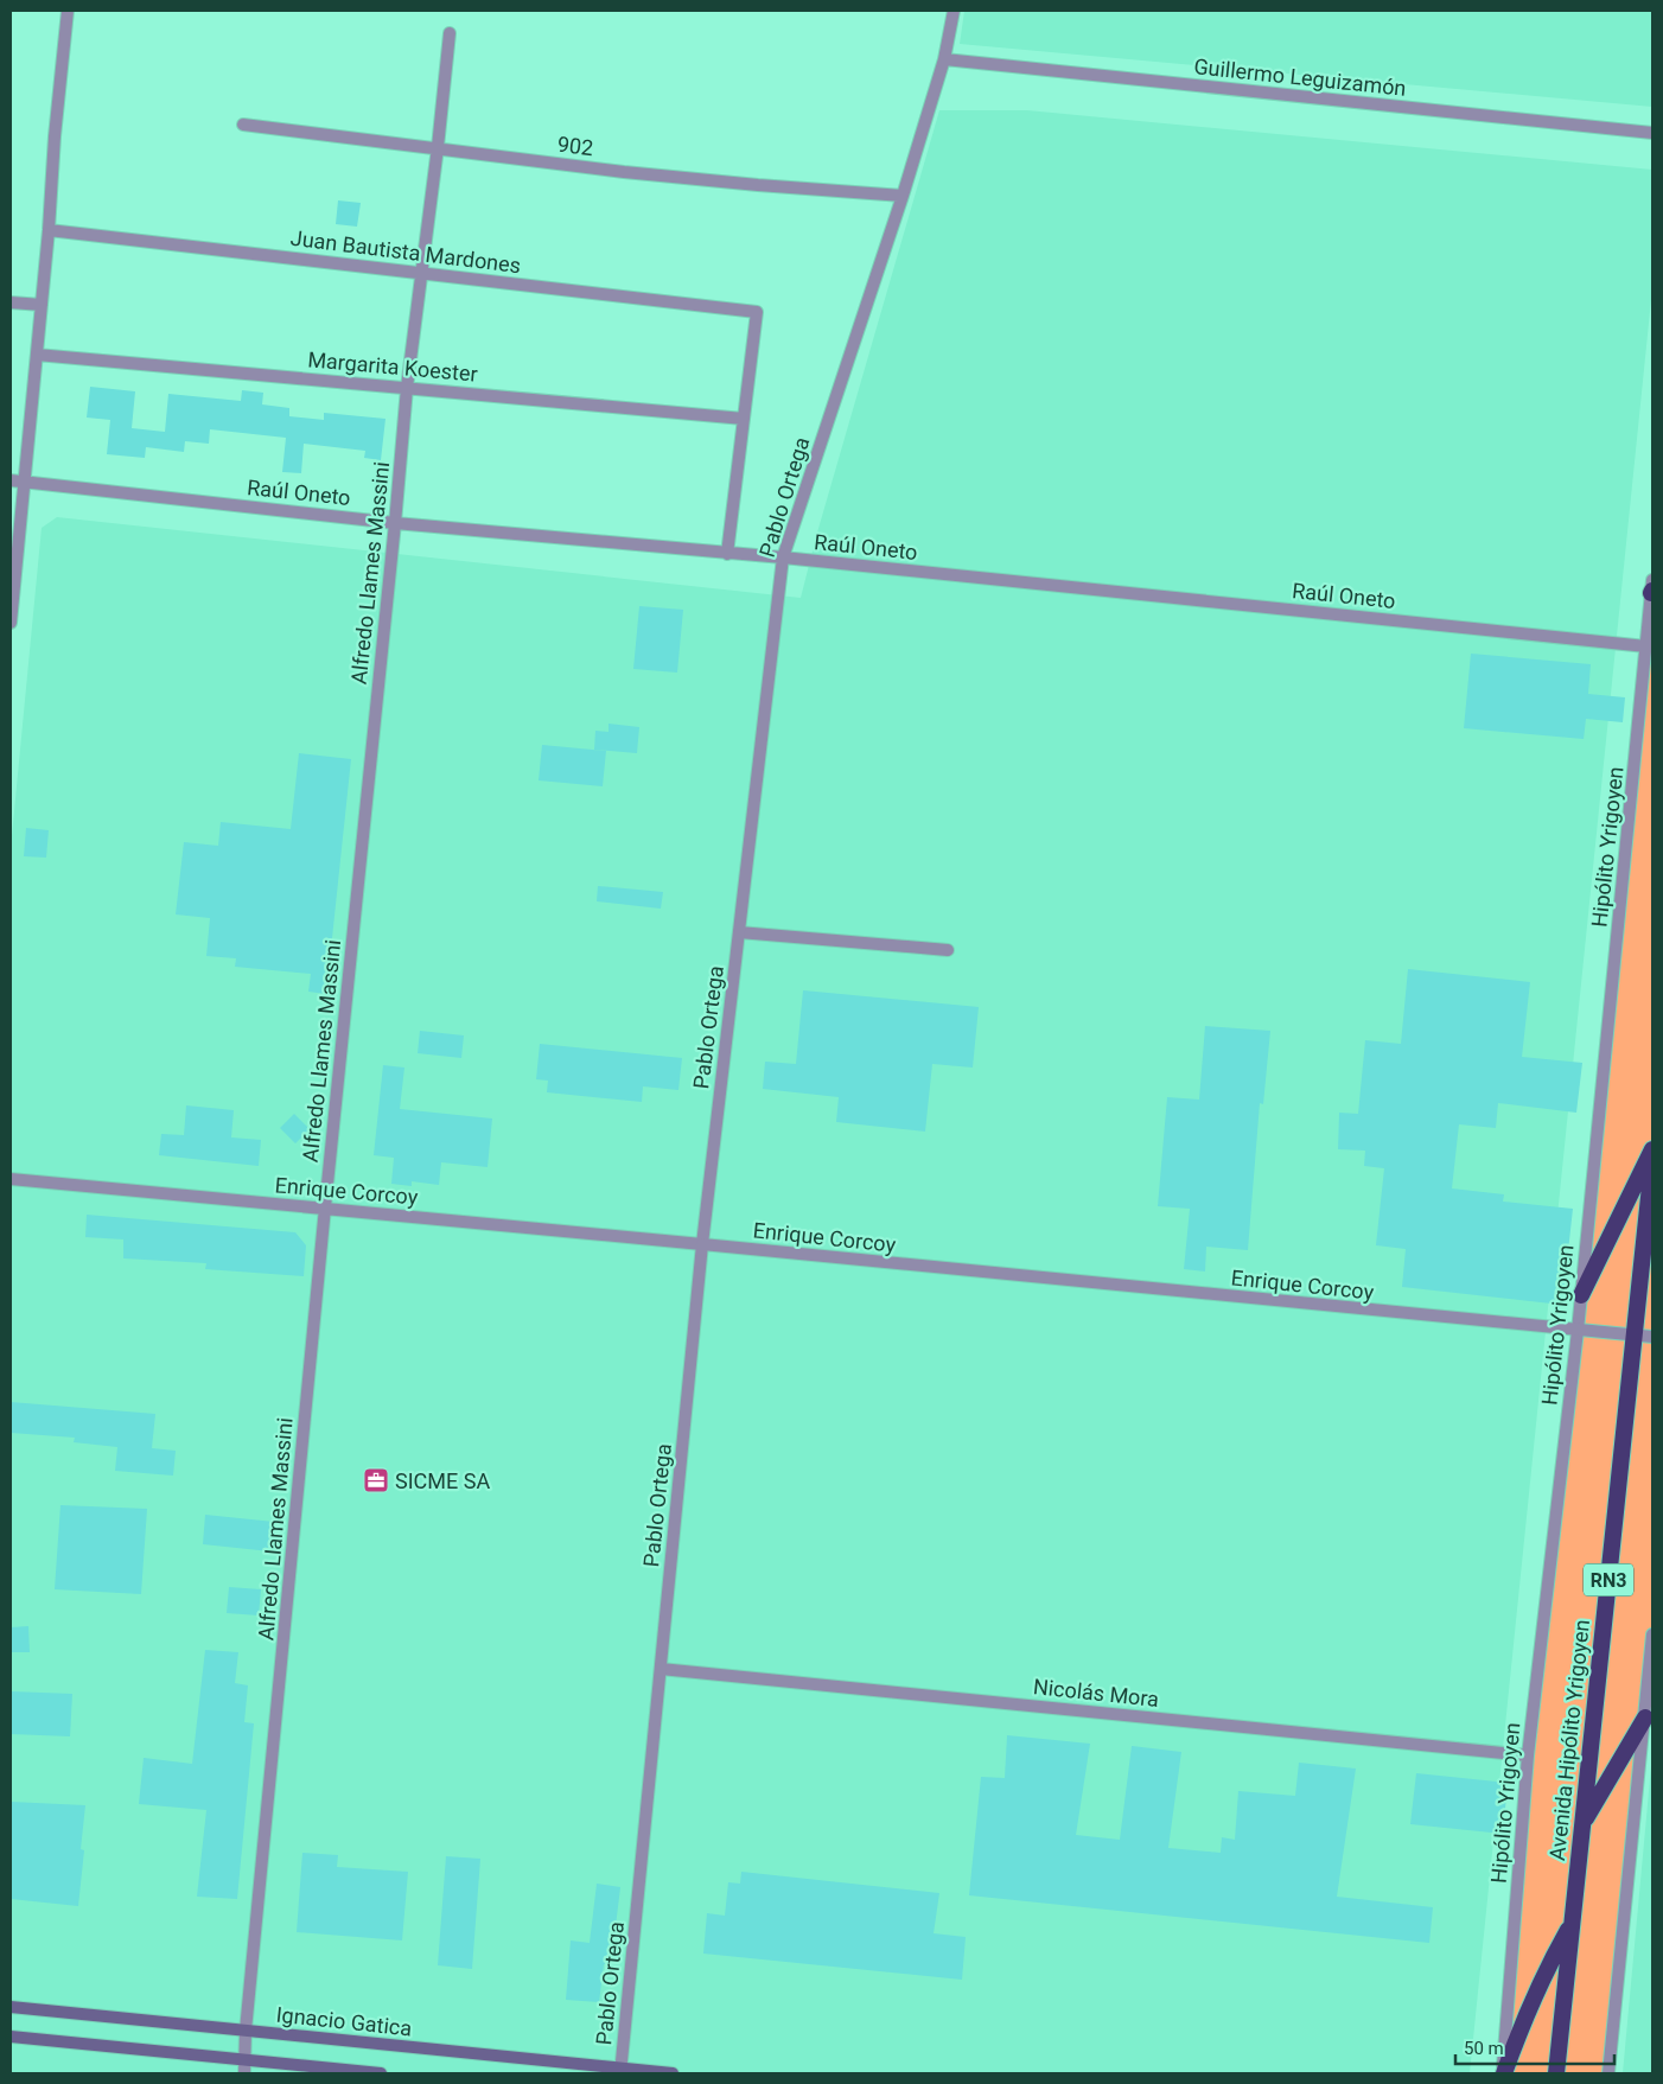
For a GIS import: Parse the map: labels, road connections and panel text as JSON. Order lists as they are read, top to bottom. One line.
{"streets":{"highway":["RN3","Avenida Hipólito Yrigoyen"],"main road":["Ignacio Gatica"],"street":["Guillermo Leguizamón","902","Juan Bautista Mardones","Margarita Koester","Raúl Oneto","Pablo Ortega","Alfredo Llames Massini","Hipólito Yrigoyen","Enrique Corcoy","Nicolás Mora"]},"crossings":[["Guillermo Leguizamón","Pablo Ortega"],["902","Pablo Ortega"],["902","Alfredo Llames Massini"],["Juan Bautista Mardones","Margarita Koester"],["Juan Bautista Mardones","Alfredo Llames Massini"],["Margarita Koester","Alfredo Llames Massini"],["Raúl Oneto","Pablo Ortega"],["Raúl Oneto","Alfredo Llames Massini"],["Raúl Oneto","Hipólito Yrigoyen"],["Pablo Ortega","Enrique Corcoy"],["Pablo Ortega","Nicolás Mora"],["Pablo Ortega","Ignacio Gatica"],["Alfredo Llames Massini","Enrique Corcoy"],["Alfredo Llames Massini","Ignacio Gatica"],["Hipólito Yrigoyen","Enrique Corcoy"],["Hipólito Yrigoyen","Nicolás Mora"],["Enrique Corcoy","Avenida Hipólito Yrigoyen"]],"places":{"office":["SICME SA"]},"scale_bar":"50 m"}
